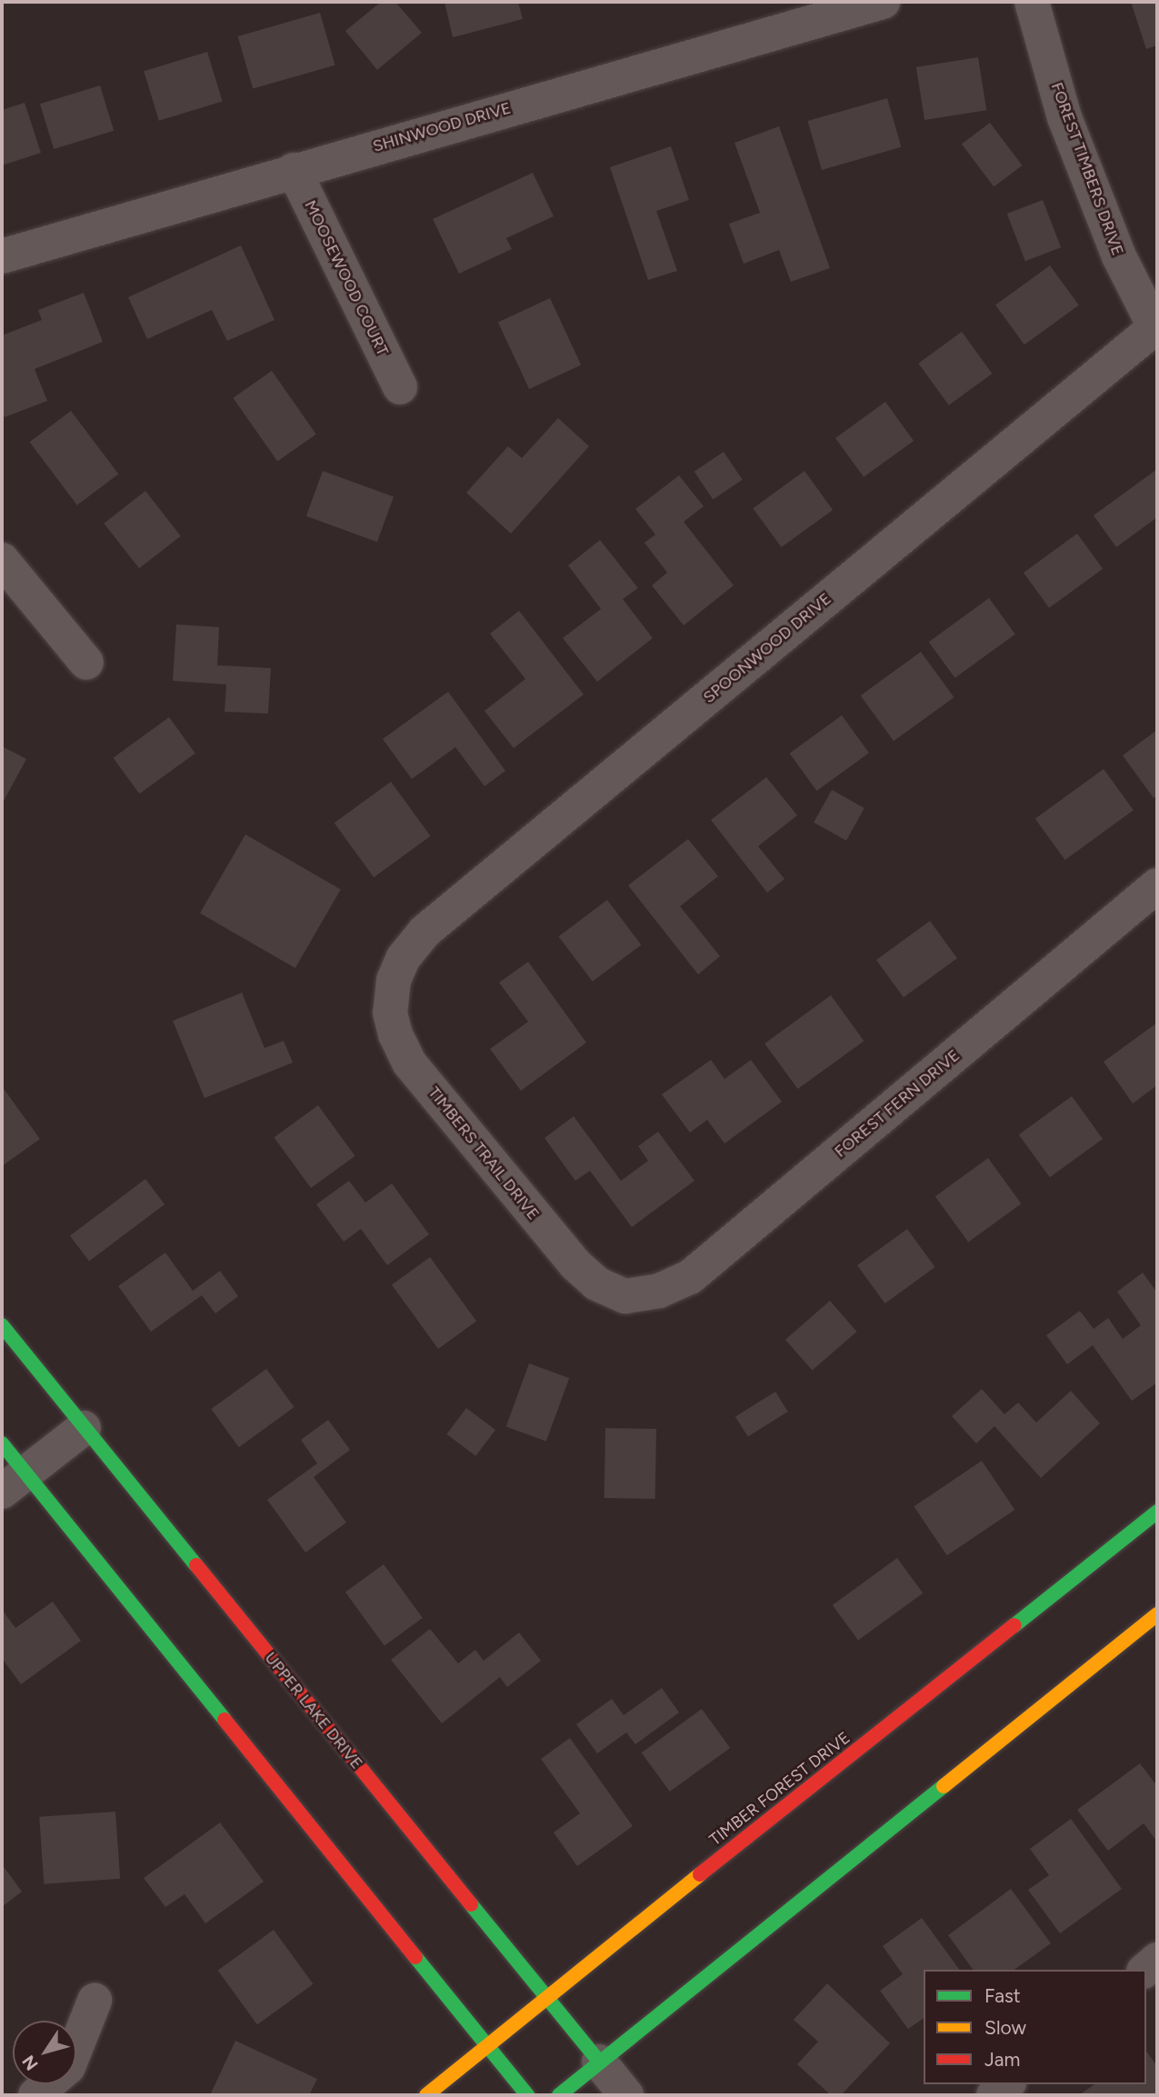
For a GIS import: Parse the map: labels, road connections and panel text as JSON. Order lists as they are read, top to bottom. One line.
{"streets":{"street":["SHINWOOD DRIVE","FOREST TIMBERS DRIVE","MOOSEWOOD COURT","SPOONWOOD DRIVE","FOREST FERN DRIVE","TIMBERS TRAIL DRIVE","UPPER LAKE DRIVE","TIMBER FOREST DRIVE"]},"crossings":[["SHINWOOD DRIVE","MOOSEWOOD COURT"],["FOREST TIMBERS DRIVE","SPOONWOOD DRIVE"],["SPOONWOOD DRIVE","TIMBERS TRAIL DRIVE"],["FOREST FERN DRIVE","TIMBERS TRAIL DRIVE"],["UPPER LAKE DRIVE","TIMBER FOREST DRIVE"]],"legend":["Fast","Slow","Jam"],"north":"bottom left"}
